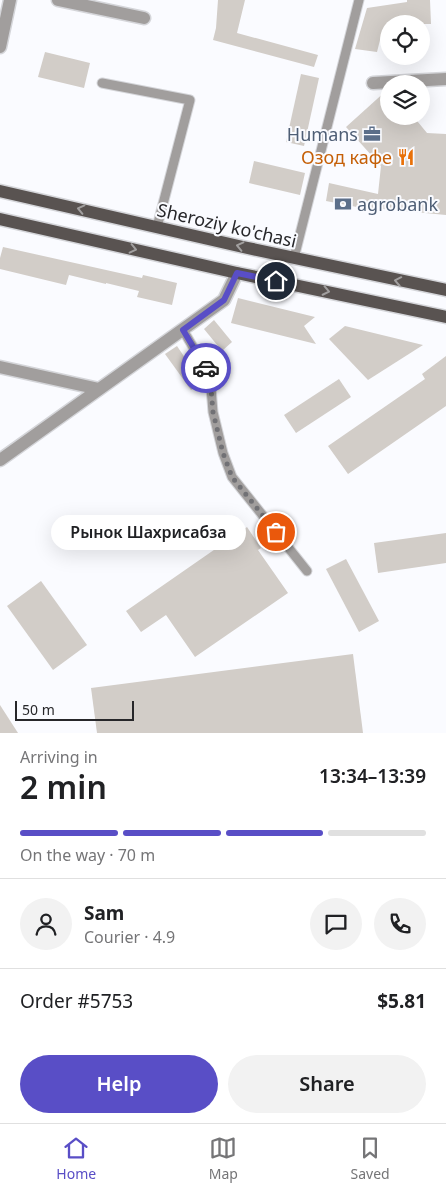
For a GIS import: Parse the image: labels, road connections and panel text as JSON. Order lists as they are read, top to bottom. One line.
{"streets":{"main road":["Sheroziy ko'chasi"]},"places":{"office":["Humans"],"restaurant":["Озод кафе"],"bank":["agrobank"],"other":["Рынок Шахрисабза"]},"scale_bar":"50 m","page":{"bubble":"Рынок Шахрисабза","scale":"50 m","heading":["2 min","Arriving in","13:34–13:39"],"panel":["Sam","Courier · 4.9","Order #5753","$5.81"],"bar":"On the way · 70 m","buttons":["Help","Share"],"tabs":["Home","Map","Saved"]}}
